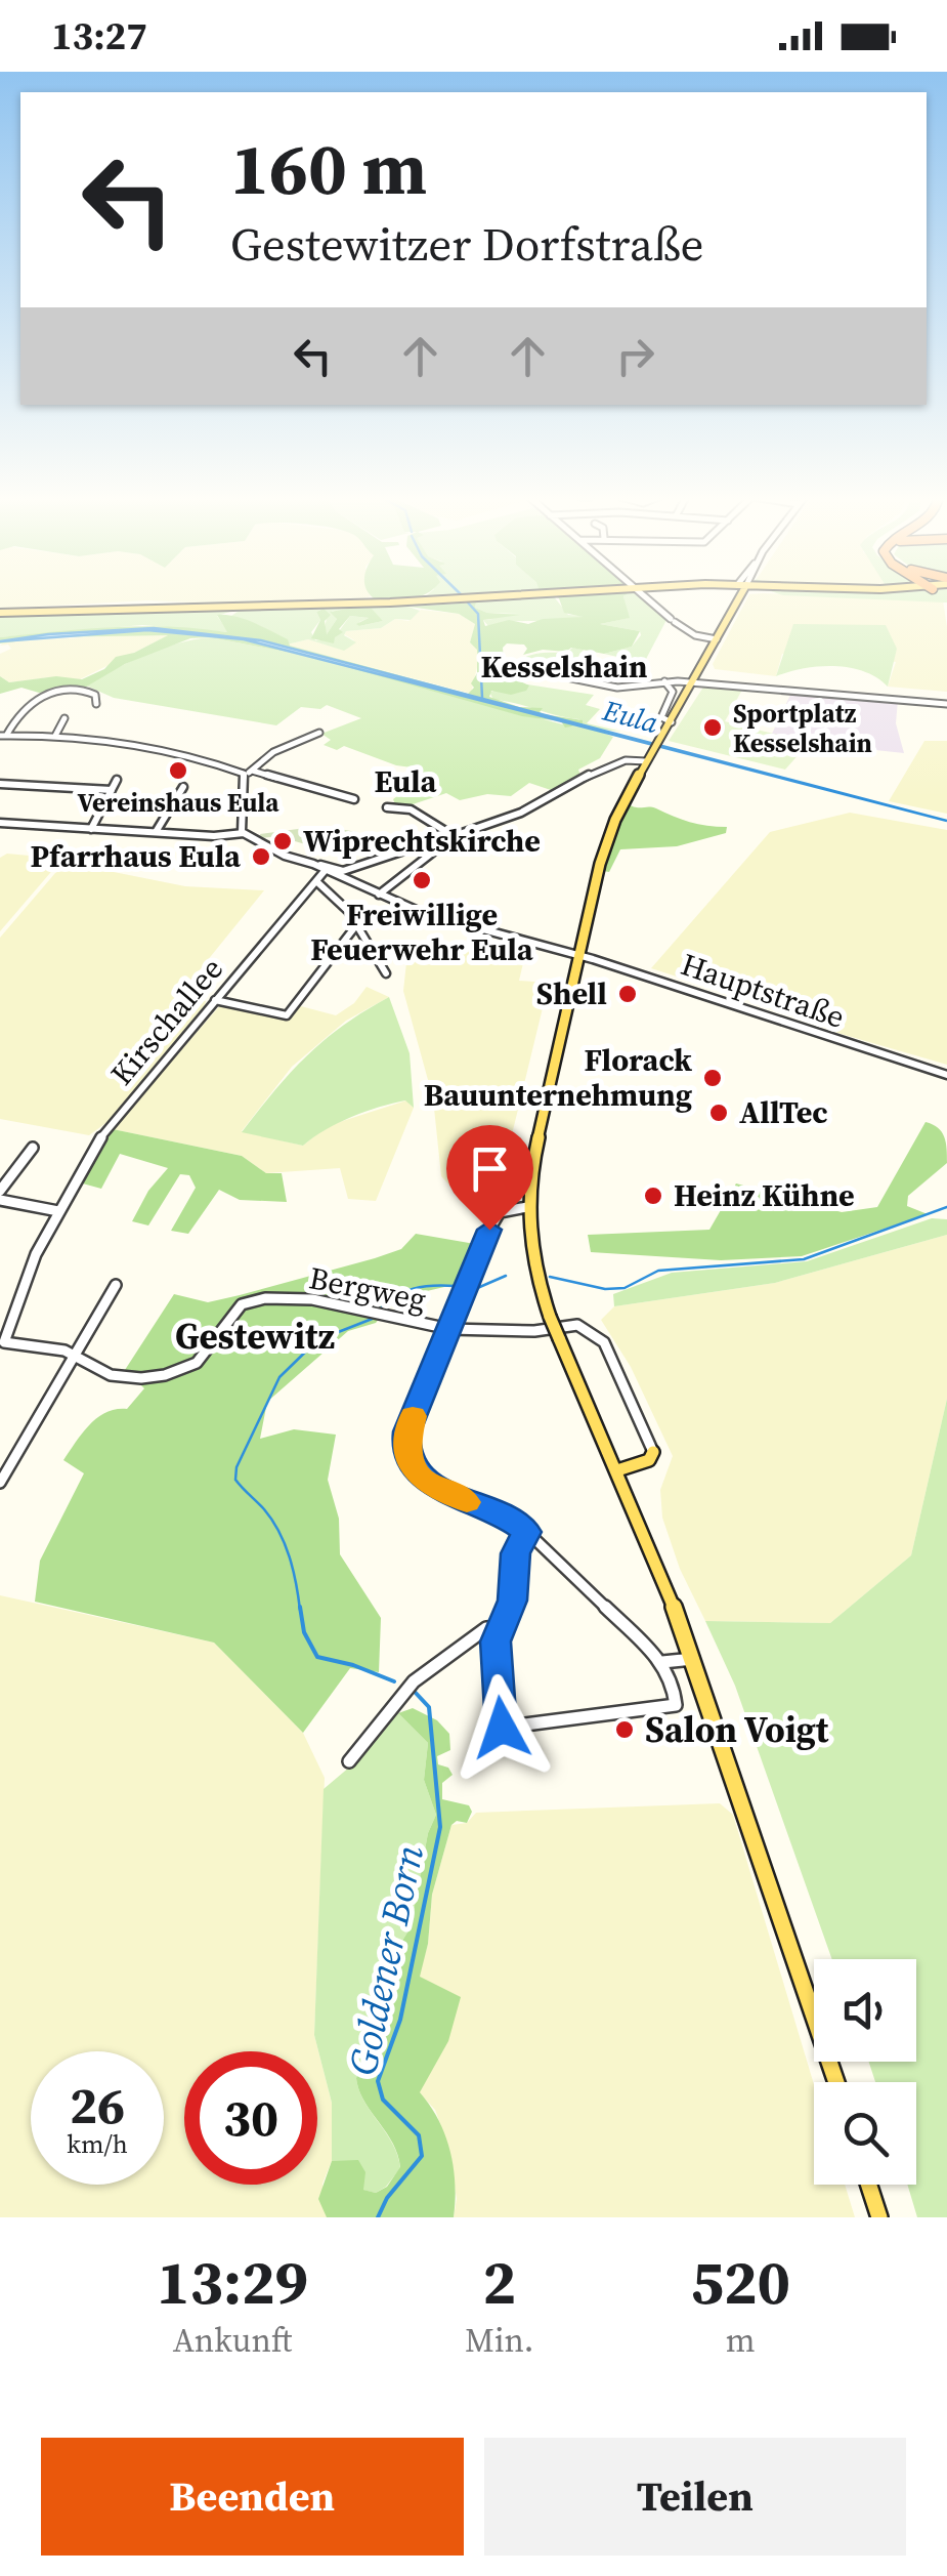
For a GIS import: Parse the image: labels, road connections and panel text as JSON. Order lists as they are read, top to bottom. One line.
{"streets":{"street":["Hauptstraße","Kirschallee","Bergweg"]},"crossings":[["Hauptstraße","Kirschallee"],["Kirschallee","Bergweg"]],"districts":["Kesselshain","Eula","Gestewitz"],"water":["Eula","Goldener Born"],"places":["Sportplatz Kesselshain","Vereinshaus Eula","Wiprechtskirche","Pfarrhaus Eula","Freiwillige Feuerwehr Eula","Shell","Florack Bauunternehmung","AllTec","Heinz Kühne","Salon Voigt"],"page":{"status":"13:27","turn":["160 m","Gestewitzer Dorfstraße"],"speed":"26 km/h","limit":"30","eta":["13:29","Ankunft","2","Min.","520","m"],"buttons":["Beenden","Teilen"]}}
